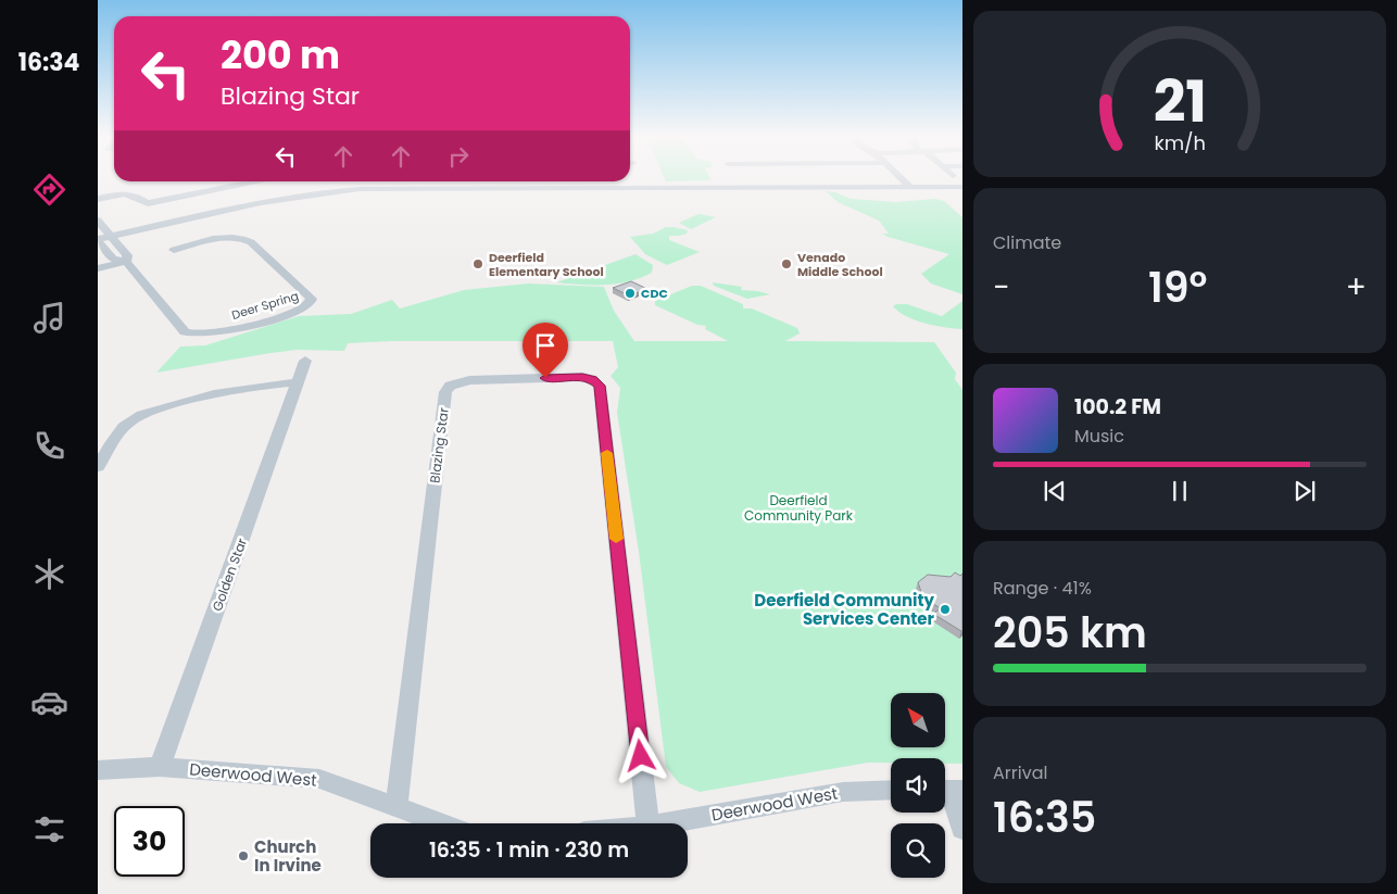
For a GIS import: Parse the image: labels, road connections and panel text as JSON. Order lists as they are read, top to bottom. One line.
{"streets":{"street":["Deer Spring","Blazing Star","Golden Star","Deerwood West"]},"crossings":[["Blazing Star","Deerwood West"],["Golden Star","Deerwood West"]],"parks":["Deerfield Community Park"],"places":["Deerfield Elementary School","Venado Middle School","CDC","Deerfield Community Services Center","Church In Irvine"],"north":"top left","page":{"tabs":"16:34","turn":["200 m","Blazing Star"],"tile":["Climate",["Range · 41%","205 km"],["Arrival","16:35"]],"heat":["−","19°","+"],"song":["100.2 FM","Music"],"limit":"30","trip":"16:35 · 1 min · 230 m","gauge":["21","km/h"]}}
